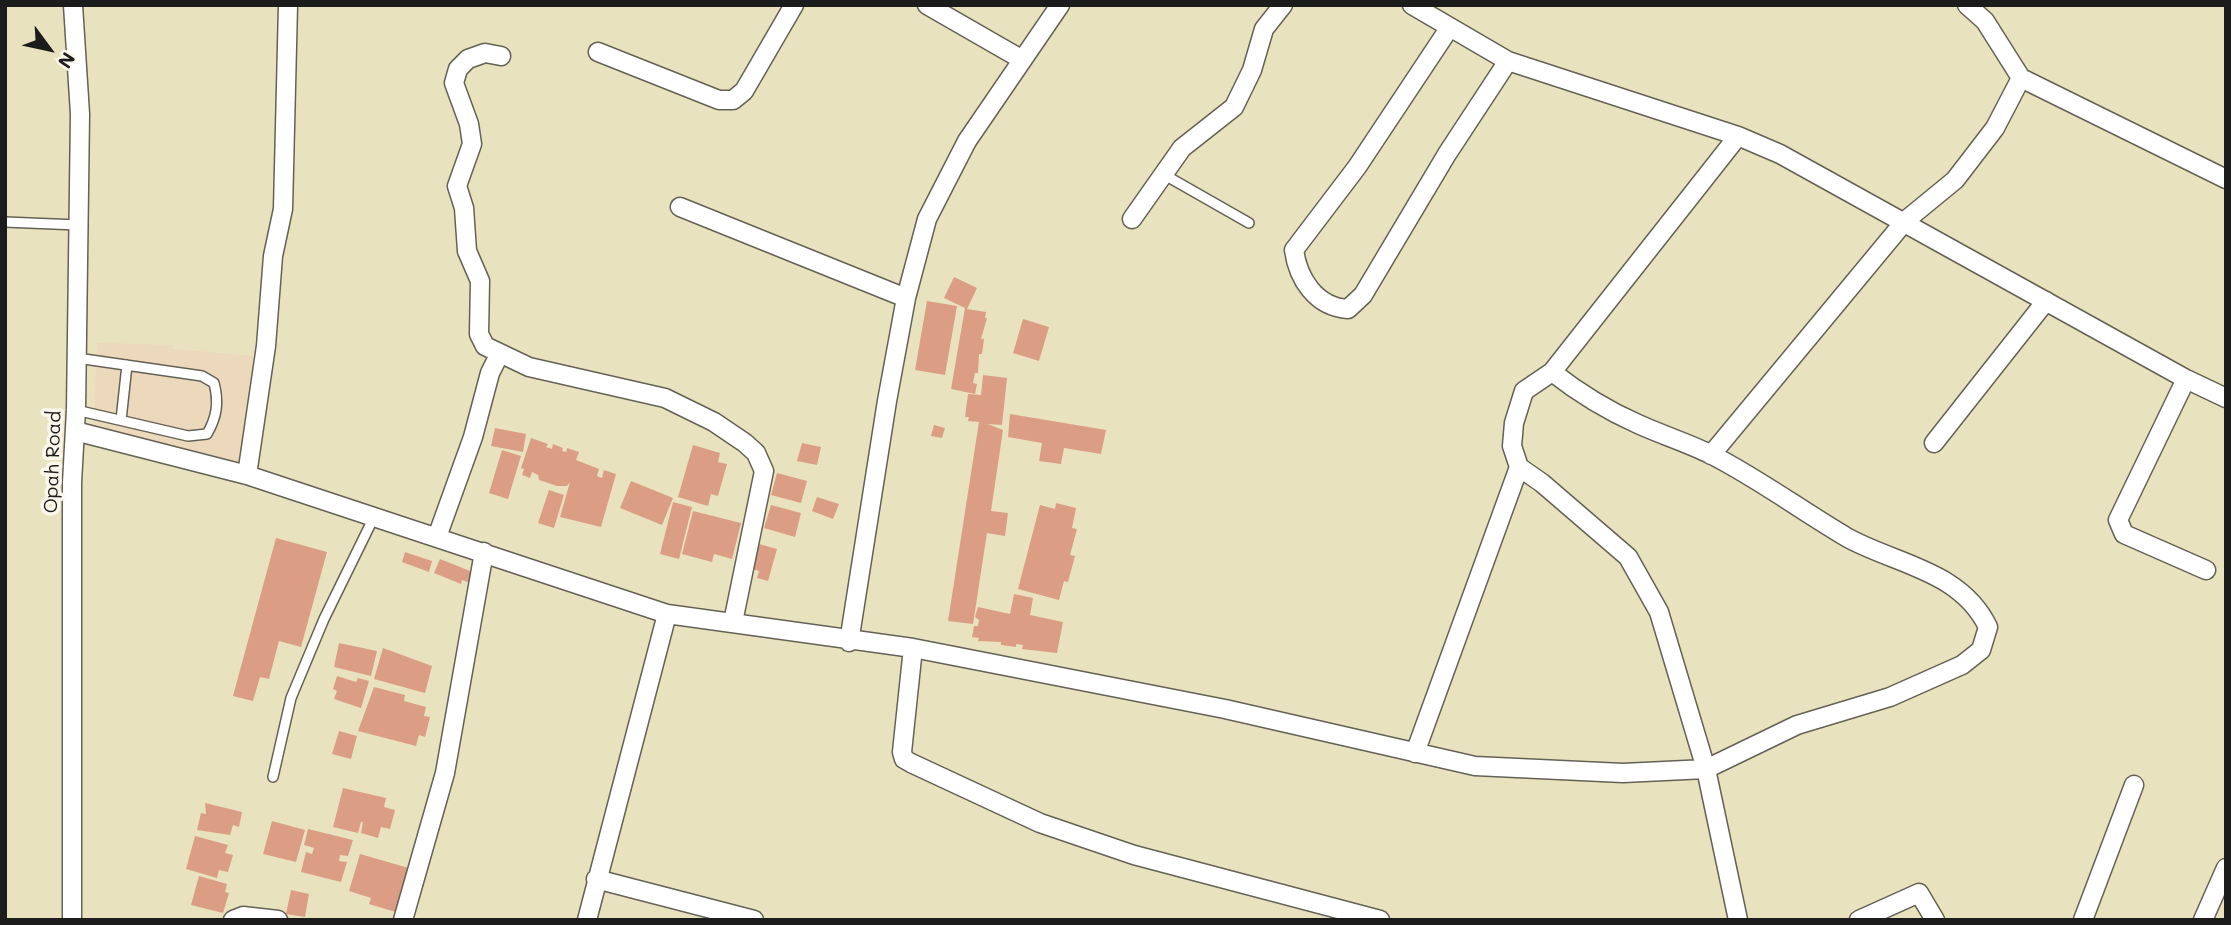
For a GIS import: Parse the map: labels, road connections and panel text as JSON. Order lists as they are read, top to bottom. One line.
{"streets":{"street":["Opah Road"]},"north":"bottom right"}
